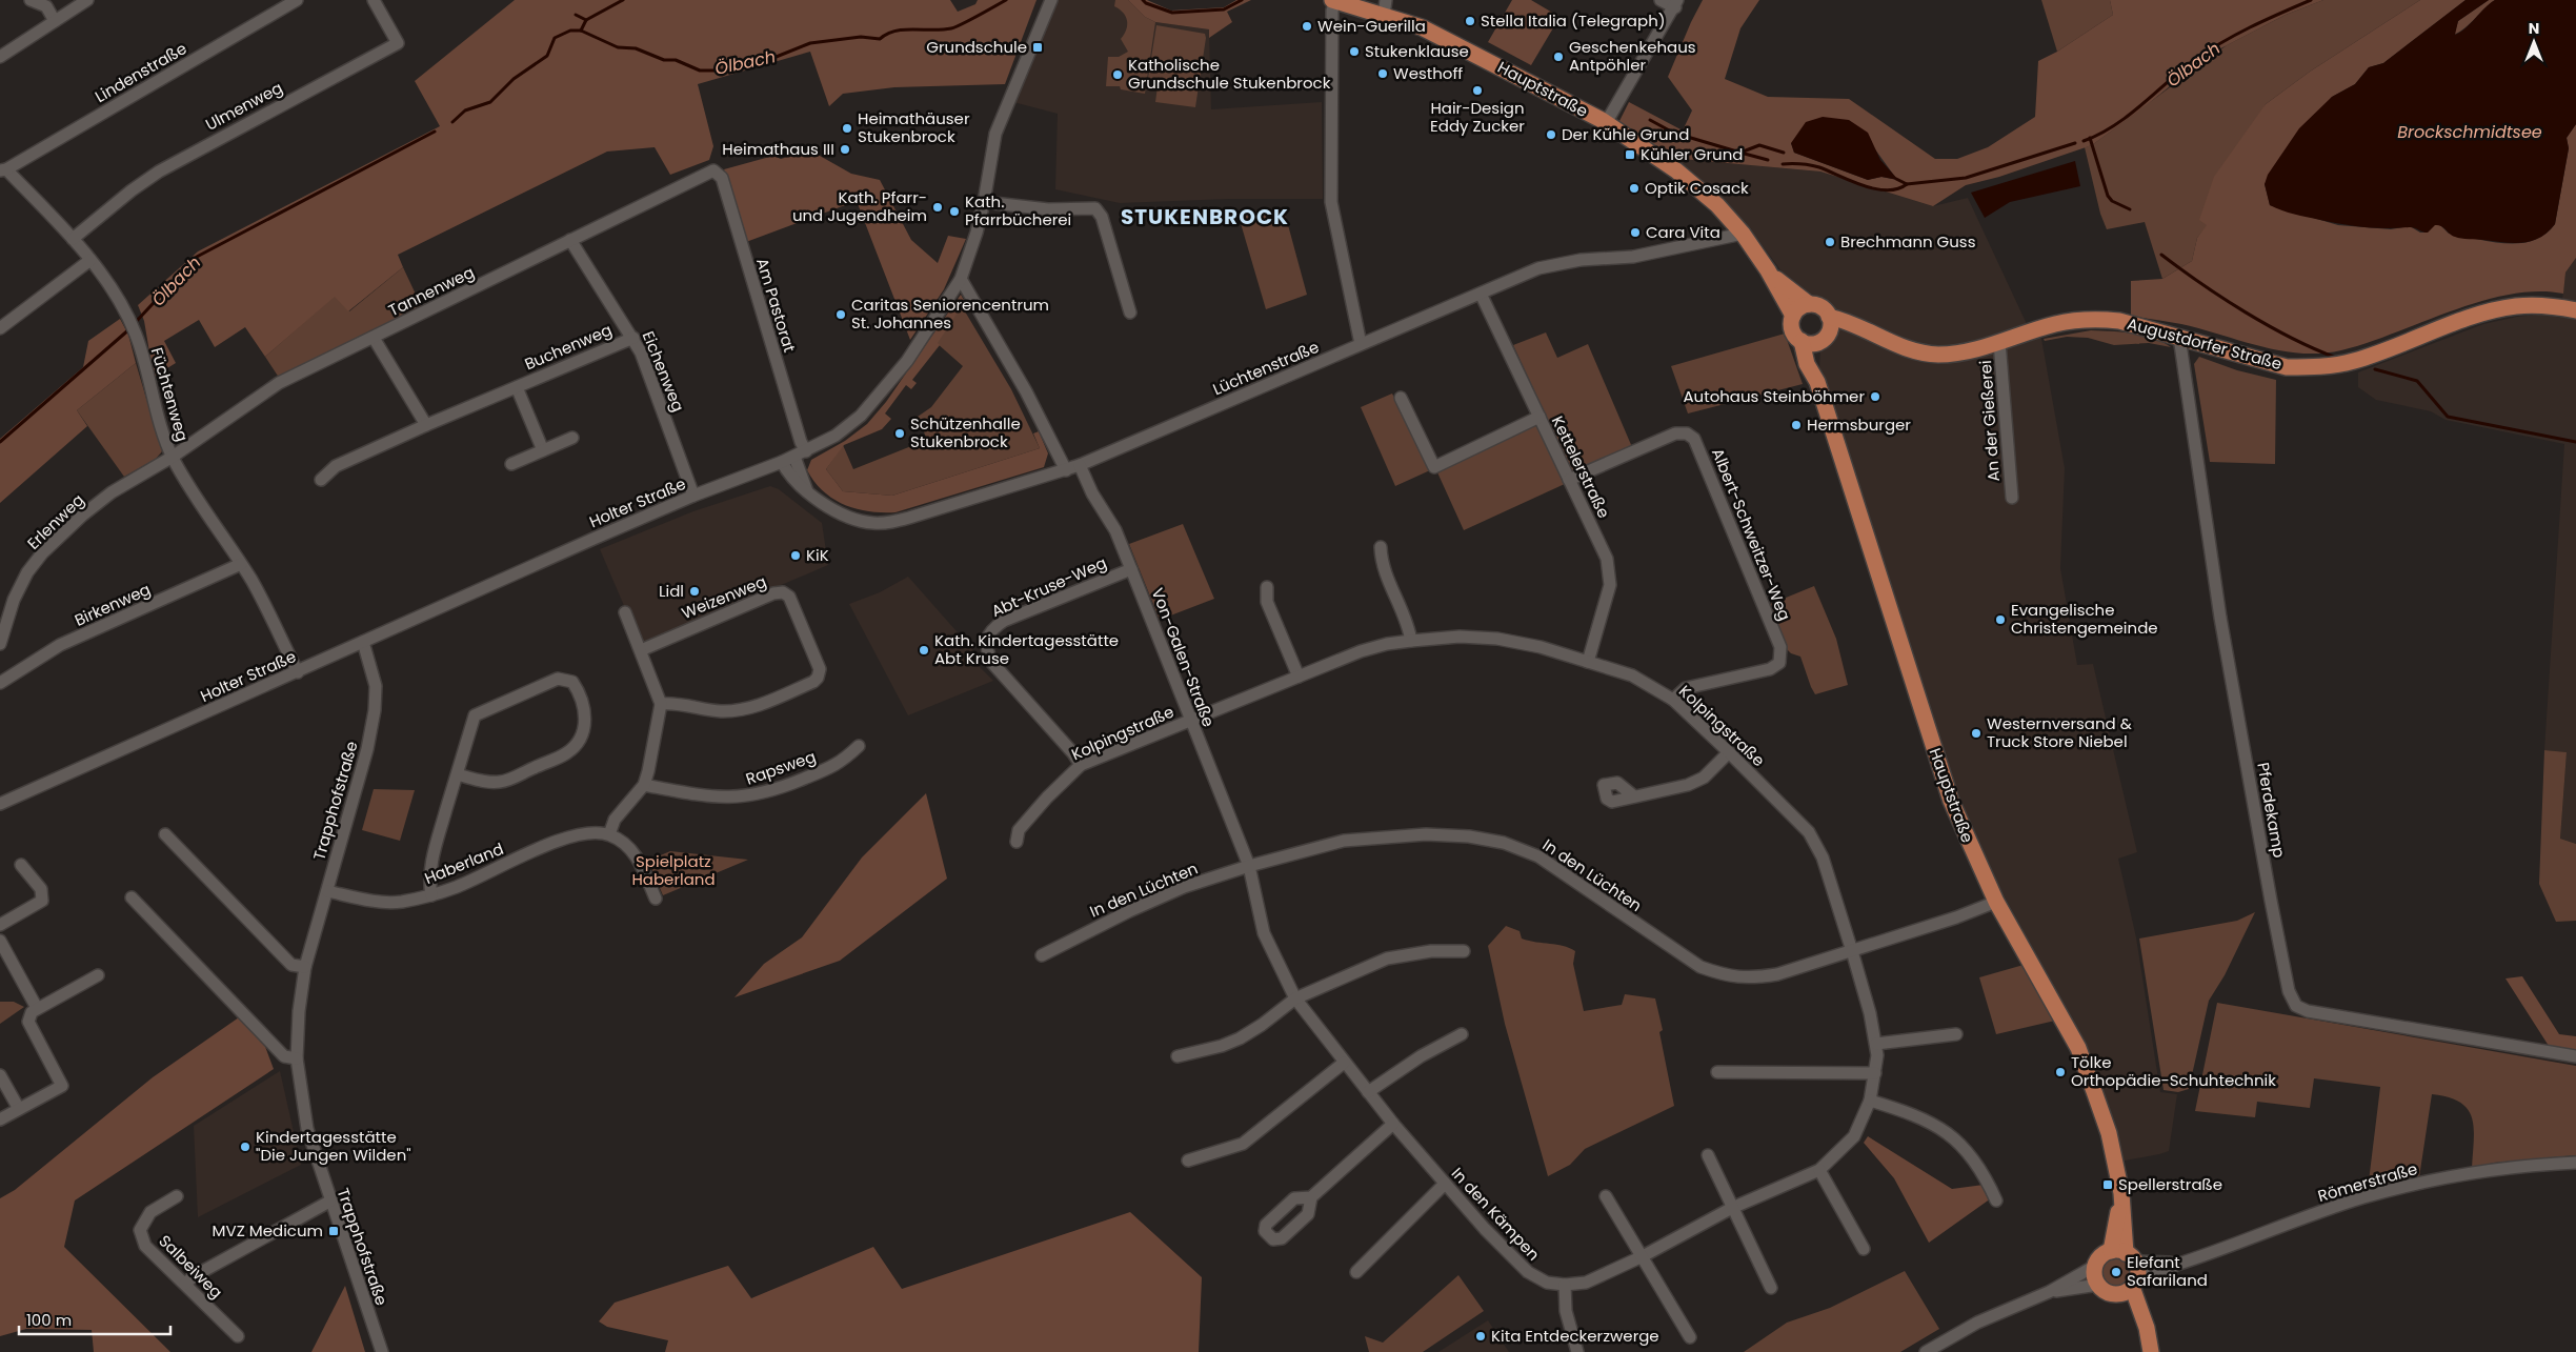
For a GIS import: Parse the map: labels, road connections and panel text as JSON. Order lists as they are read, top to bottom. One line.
{"streets":{"main road":["Hauptstraße","Augustdorfer Straße"],"street":["Lindenstraße","Ulmenweg","Tannenweg","Am Pastorat","Buchenweg","Lüchtenstraße","Eichenweg","Füchtenweg","An der Gießerei","Kettelerstraße","Holter Straße","Erlenweg","Albert-Schweitzer-Weg","Abt-Kruse-Weg","Weizenweg","Birkenweg","Von-Galen-Straße","Kolpingstraße","Rapsweg","Trapphofstraße","Pferdekamp","Haberland","In den Lüchten","Römerstraße","In den Kämpen","Salbeiweg"]},"crossings":[["Lindenstraße","Füchtenweg"],["Hauptstraße","Augustdorfer Straße"],["Hauptstraße","Lüchtenstraße"],["Hauptstraße","In den Lüchten"],["Hauptstraße","Römerstraße"],["Ulmenweg","Füchtenweg"],["Tannenweg","Am Pastorat"],["Tannenweg","Eichenweg"],["Tannenweg","Füchtenweg"],["Tannenweg","Erlenweg"],["Am Pastorat","Holter Straße"],["Augustdorfer Straße","An der Gießerei"],["Augustdorfer Straße","Pferdekamp"],["Buchenweg","Eichenweg"],["Lüchtenstraße","Kettelerstraße"],["Lüchtenstraße","Holter Straße"],["Lüchtenstraße","Von-Galen-Straße"],["Eichenweg","Holter Straße"],["Füchtenweg","Holter Straße"],["Füchtenweg","Erlenweg"],["Füchtenweg","Birkenweg"],["Kettelerstraße","Albert-Schweitzer-Weg"],["Kettelerstraße","Kolpingstraße"],["Holter Straße","Trapphofstraße"],["Albert-Schweitzer-Weg","Kolpingstraße"],["Abt-Kruse-Weg","Von-Galen-Straße"],["Abt-Kruse-Weg","Kolpingstraße"],["Von-Galen-Straße","Kolpingstraße"],["Von-Galen-Straße","In den Lüchten"],["Von-Galen-Straße","In den Kämpen"],["Kolpingstraße","In den Lüchten"],["Kolpingstraße","In den Kämpen"],["Trapphofstraße","Haberland"],["In den Lüchten","In den Kämpen"]],"districts":["STUKENBROCK"],"water":["Ölbach","Brockschmidtsee"],"parks":["Spielplatz Haberland"],"places":{"other":["Stella Italia (Telegraph)","Wein-Guerilla","Stukenklause","Geschenkehaus Antpöhler","Westhoff","Katholische Grundschule Stukenbrock","Hair-Design Eddy Zucker","Heimathäuser Stukenbrock","Der Kühle Grund","Heimathaus III","Optik Cosack","Kath. Pfarr- und Jugendheim","Kath. Pfarrbücherei","Cara Vita","Brechmann Guss","Caritas Seniorencentrum St. Johannes","Autohaus Steinböhmer","Hermsburger","Schützenhalle Stukenbrock","KiK","Lidl","Evangelische Christengemeinde","Kath. Kindertagesstätte Abt Kruse","Westernversand & Truck Store Niebel","Tölke Orthopädie-Schuhtechnik","Kindertagesstätte \"Die Jungen Wilden\"","Elefant Safariland","Kita Entdeckerzwerge"],"transit":["Grundschule","Kühler Grund","Spellerstraße","MVZ Medicum"]},"scale_bar":"100 m","north":"top"}
